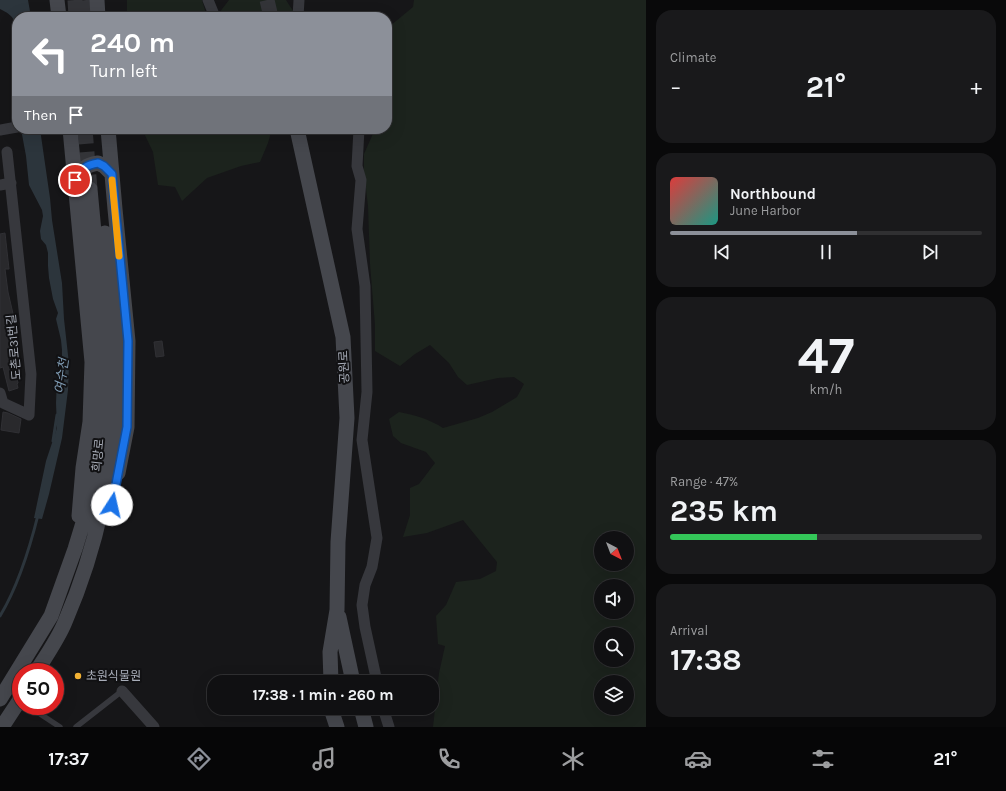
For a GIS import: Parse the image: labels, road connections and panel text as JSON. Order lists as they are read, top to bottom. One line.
{"streets":{"main road":["공원로","희망로"],"street":["도촌로31번길"]},"water":["여수천"],"places":["초원식물원"],"north":"bottom right","page":{"tile":["Climate",["47","km/h"],["Range · 47%","235 km"],["Arrival","17:38"]],"turn":["240 m","Turn left"],"heat":["−","21°","+"],"then":"Then","song":["Northbound","June Harbor"],"limit":"50","trip":"17:38 · 1 min · 260 m","tabs":["17:37","21°"]}}
